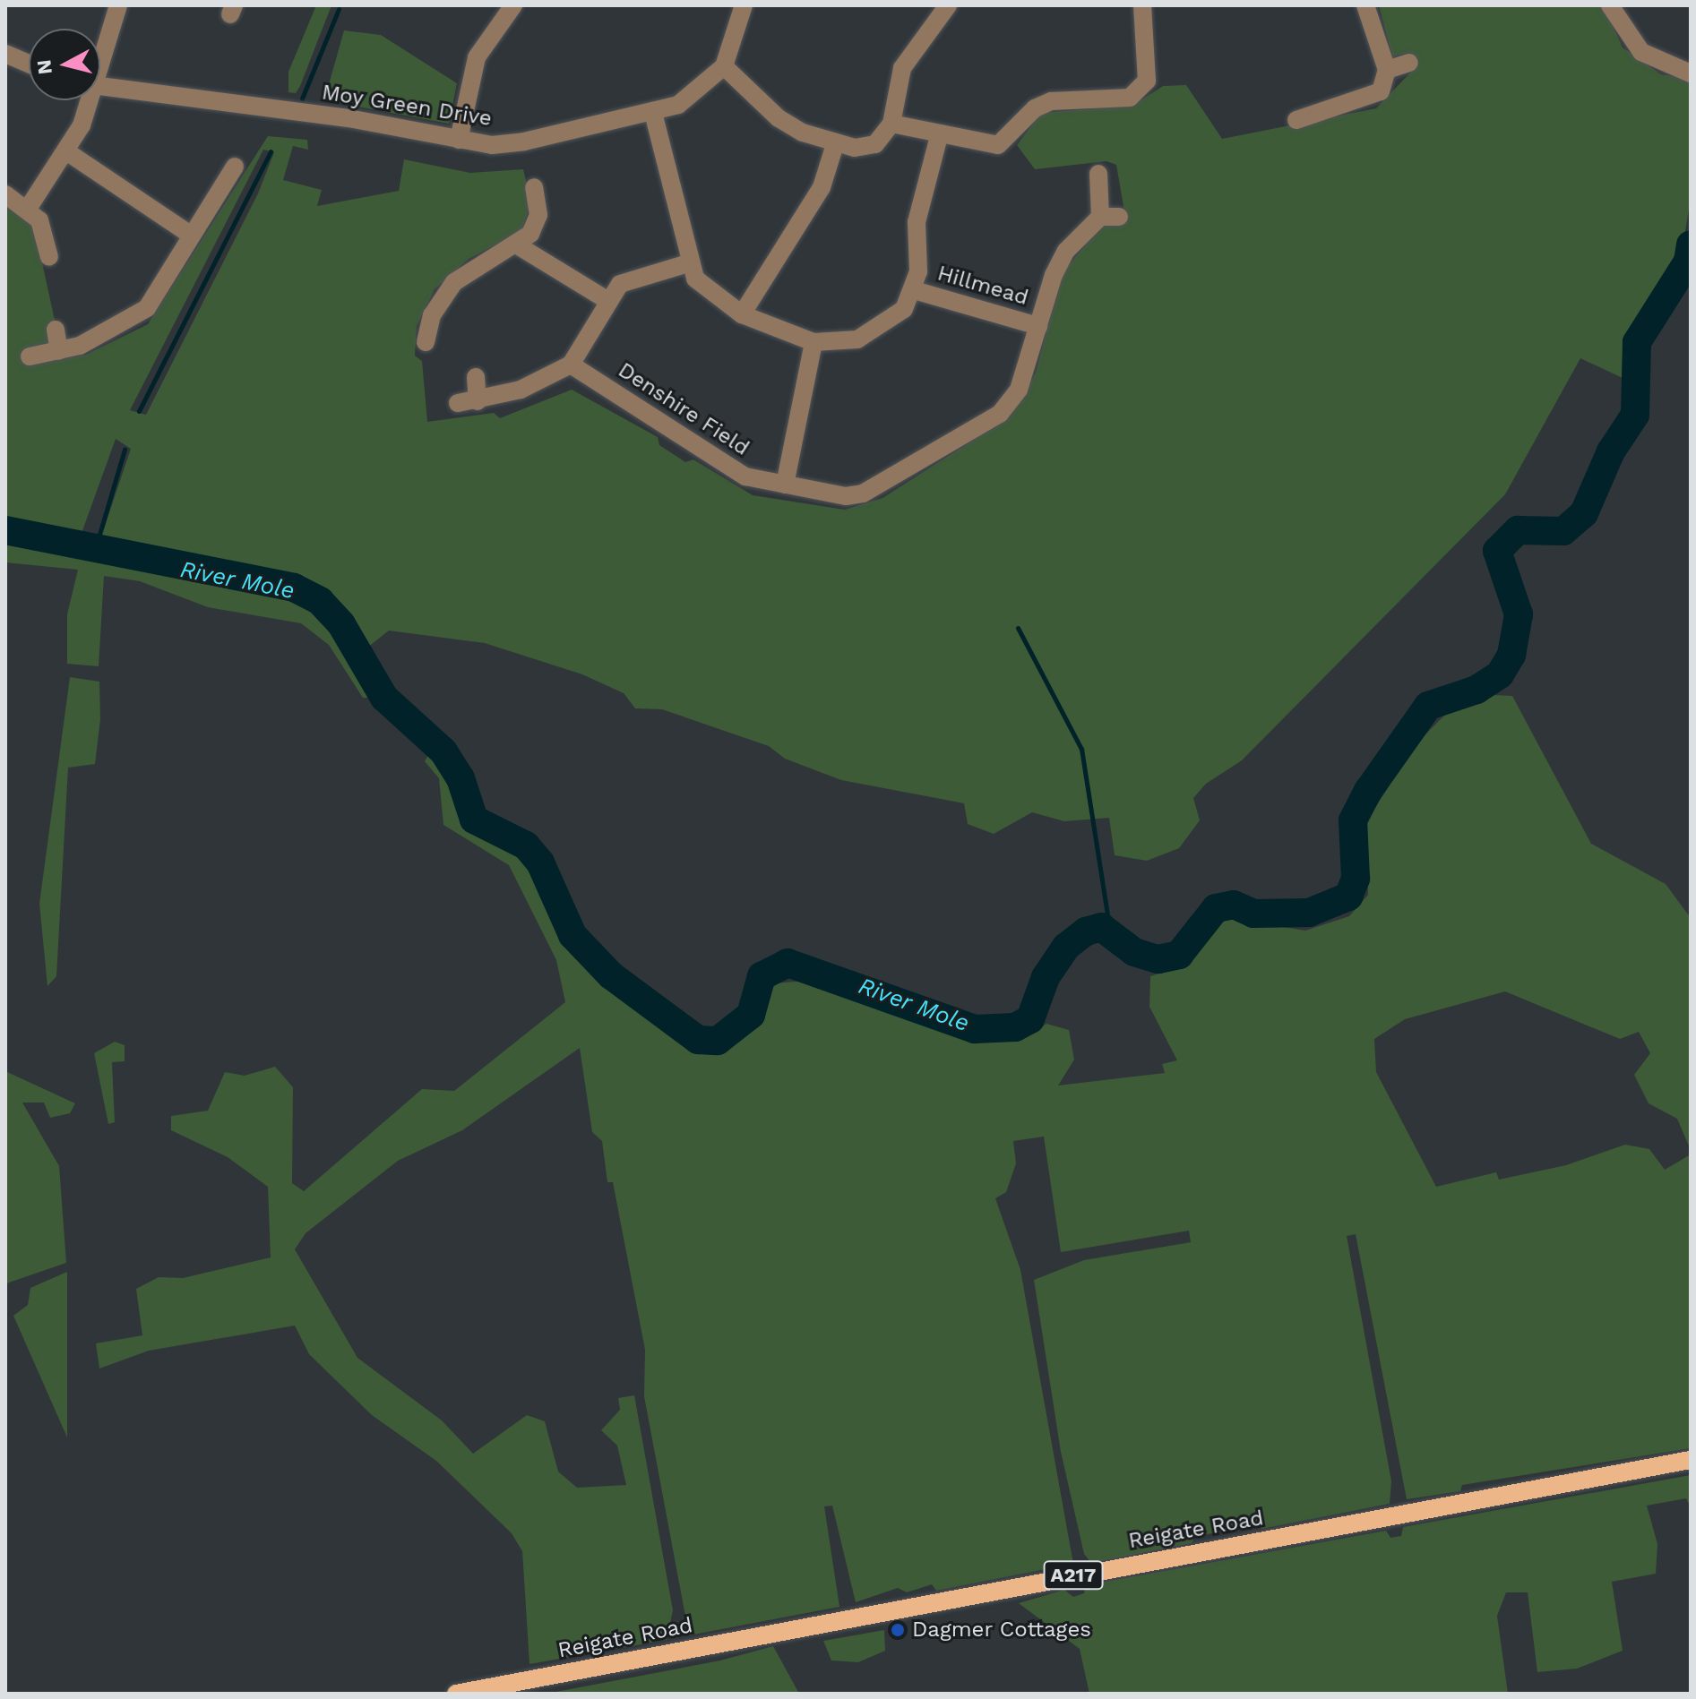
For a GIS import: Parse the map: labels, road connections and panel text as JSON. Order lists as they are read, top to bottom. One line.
{"streets":{"main road":["Reigate Road","A217"],"street":["Moy Green Drive","Hillmead","Denshire Field"]},"crossings":[["Hillmead","Denshire Field"]],"water":["River Mole"],"places":["Dagmer Cottages"],"north":"left"}
